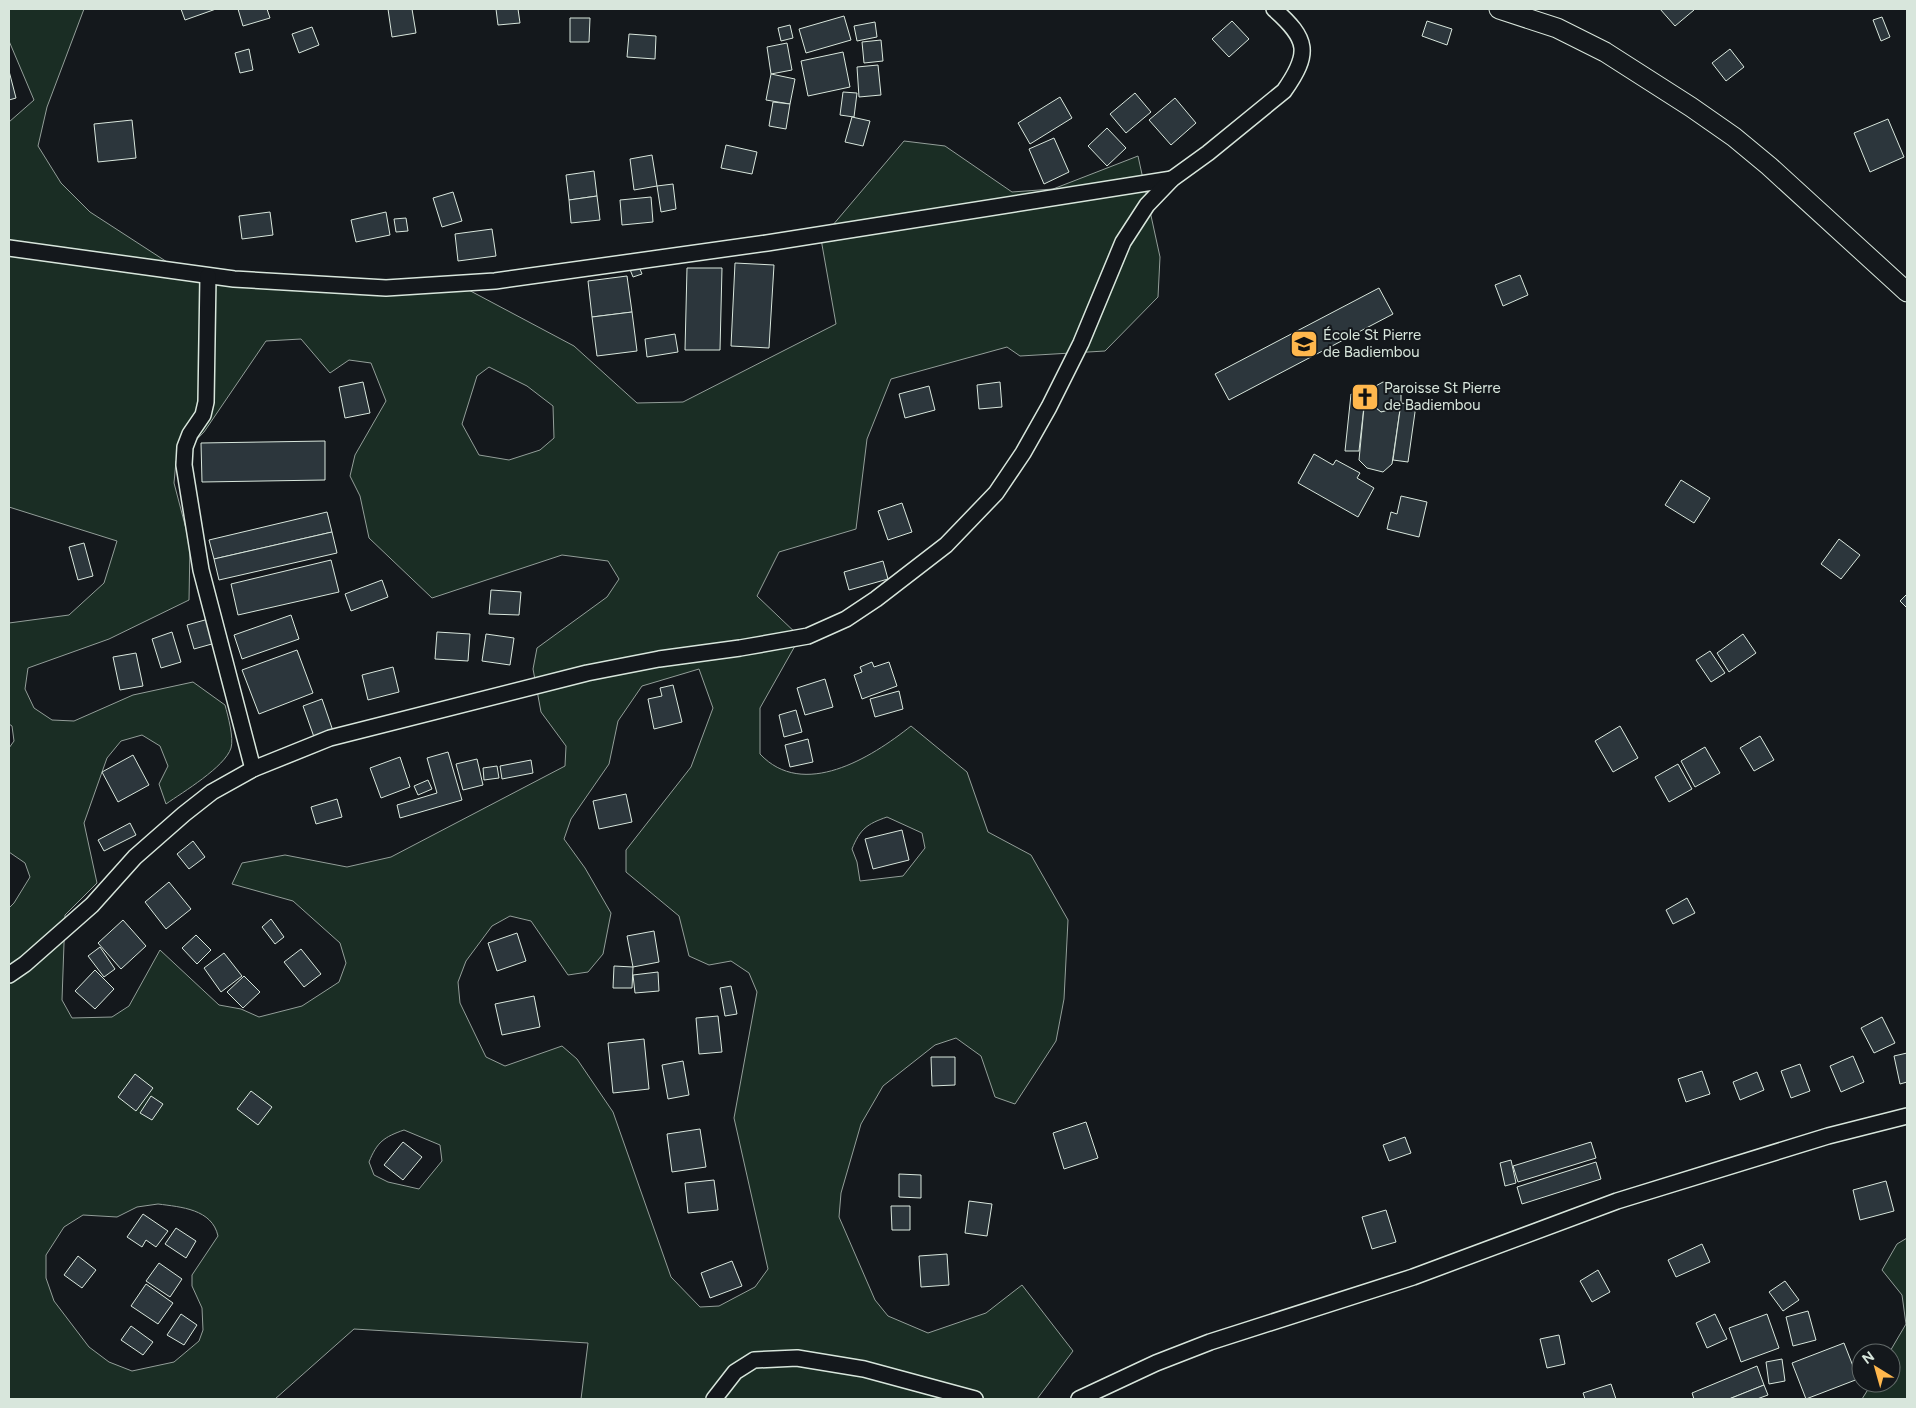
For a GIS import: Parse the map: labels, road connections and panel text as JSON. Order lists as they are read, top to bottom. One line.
{"places":{"school or university":["École St Pierre de Badiembou"],"church":["Paroisse St Pierre de Badiembou"]},"north":"top left"}
